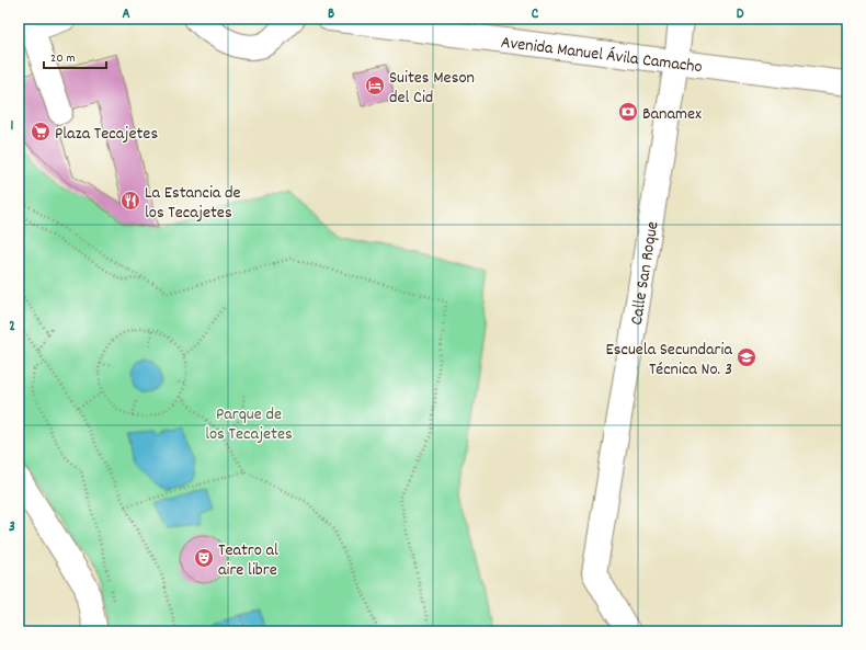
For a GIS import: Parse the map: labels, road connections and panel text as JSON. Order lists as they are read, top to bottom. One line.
{"streets":{"street":["Avenida Manuel Ávila Camacho","Calle San Roque"]},"crossings":[["Avenida Manuel Ávila Camacho","Calle San Roque"]],"parks":["Parque de los Tecajetes"],"places":{"hotel":["Suites Meson del Cid"],"bank":["Banamex"],"supermarket":["Plaza Tecajetes"],"restaurant":["La Estancia de los Tecajetes"],"school or university":["Escuela Secundaria Técnica No. 3"],"theatre":["Teatro al aire libre"]},"scale_bar":"20 m","grid":{"columns":["A","B","C","D"],"rows":["1","2","3"]}}
